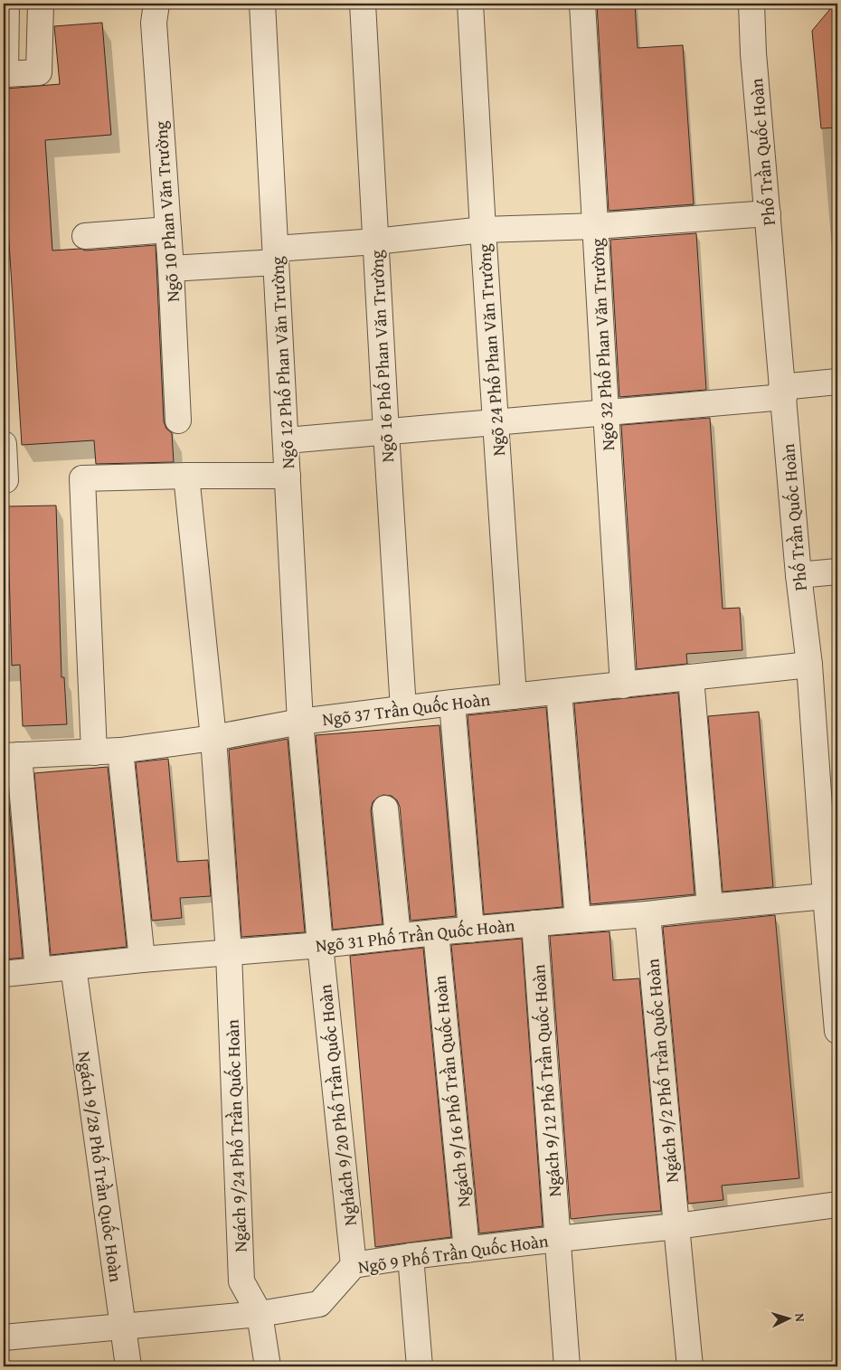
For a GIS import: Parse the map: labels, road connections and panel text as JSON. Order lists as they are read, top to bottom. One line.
{"streets":{"street":["Phố Trần Quốc Hoàn","Ngõ 10 Phan Văn Trường","Ngõ 32 Phố Phan Văn Trường","Ngõ 24 Phố Phan Văn Trường","Ngõ 16 Phố Phan Văn Trường","Ngõ 12 Phố Phan Văn Trường","Ngõ 37 Trần Quốc Hoàn","Ngõ 31 Phố Trần Quốc Hoàn","Ngách 9/2 Phố Trần Quốc Hoàn","Ngách 9/12 Phố Trần Quốc Hoàn","Ngách 9/16 Phố Trần Quốc Hoàn","Nghách 9/20 Phố Trần Quốc Hoàn","Ngách 9/24 Phố Trần Quốc Hoàn","Ngách 9/28 Phố Trần Quốc Hoàn","Ngõ 9 Phố Trần Quốc Hoàn"]},"crossings":[["Phố Trần Quốc Hoàn","Ngõ 37 Trần Quốc Hoàn"],["Phố Trần Quốc Hoàn","Ngõ 31 Phố Trần Quốc Hoàn"],["Ngõ 32 Phố Phan Văn Trường","Ngõ 37 Trần Quốc Hoàn"],["Ngõ 24 Phố Phan Văn Trường","Ngõ 37 Trần Quốc Hoàn"],["Ngõ 16 Phố Phan Văn Trường","Ngõ 37 Trần Quốc Hoàn"],["Ngõ 12 Phố Phan Văn Trường","Ngõ 37 Trần Quốc Hoàn"],["Ngõ 12 Phố Phan Văn Trường","Ngõ 31 Phố Trần Quốc Hoàn"],["Ngõ 12 Phố Phan Văn Trường","Nghách 9/20 Phố Trần Quốc Hoàn"],["Ngõ 37 Trần Quốc Hoàn","Ngách 9/24 Phố Trần Quốc Hoàn"],["Ngõ 31 Phố Trần Quốc Hoàn","Ngách 9/2 Phố Trần Quốc Hoàn"],["Ngõ 31 Phố Trần Quốc Hoàn","Ngách 9/12 Phố Trần Quốc Hoàn"],["Ngõ 31 Phố Trần Quốc Hoàn","Ngách 9/16 Phố Trần Quốc Hoàn"],["Ngõ 31 Phố Trần Quốc Hoàn","Nghách 9/20 Phố Trần Quốc Hoàn"],["Ngõ 31 Phố Trần Quốc Hoàn","Ngách 9/24 Phố Trần Quốc Hoàn"],["Ngõ 31 Phố Trần Quốc Hoàn","Ngách 9/28 Phố Trần Quốc Hoàn"],["Ngách 9/2 Phố Trần Quốc Hoàn","Ngõ 9 Phố Trần Quốc Hoàn"],["Ngách 9/12 Phố Trần Quốc Hoàn","Ngõ 9 Phố Trần Quốc Hoàn"],["Ngách 9/16 Phố Trần Quốc Hoàn","Ngõ 9 Phố Trần Quốc Hoàn"],["Nghách 9/20 Phố Trần Quốc Hoàn","Ngõ 9 Phố Trần Quốc Hoàn"],["Ngách 9/24 Phố Trần Quốc Hoàn","Ngõ 9 Phố Trần Quốc Hoàn"],["Ngách 9/28 Phố Trần Quốc Hoàn","Ngõ 9 Phố Trần Quốc Hoàn"]],"north":"right"}
